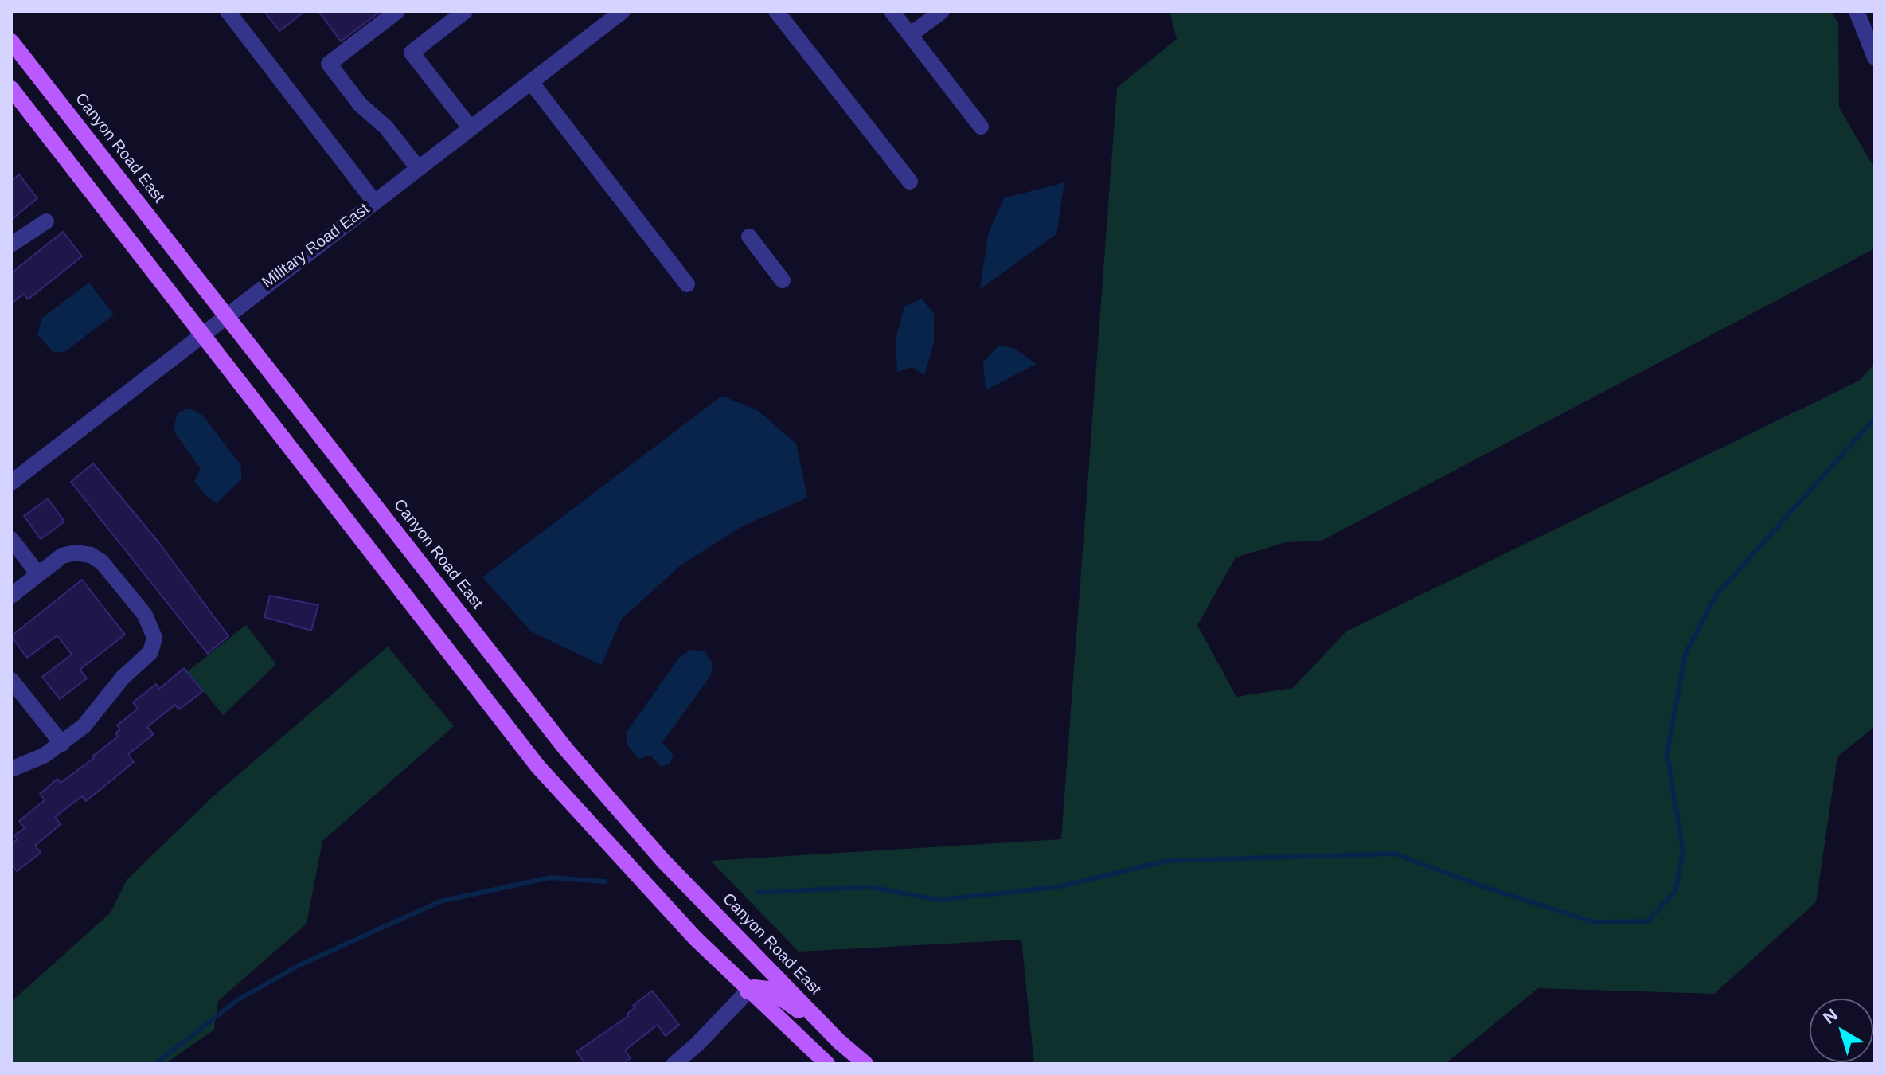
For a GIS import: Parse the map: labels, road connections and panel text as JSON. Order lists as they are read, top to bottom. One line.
{"streets":{"main road":["Canyon Road East"],"street":["Military Road East"]},"crossings":[["Canyon Road East","Military Road East"]],"north":"top left"}
